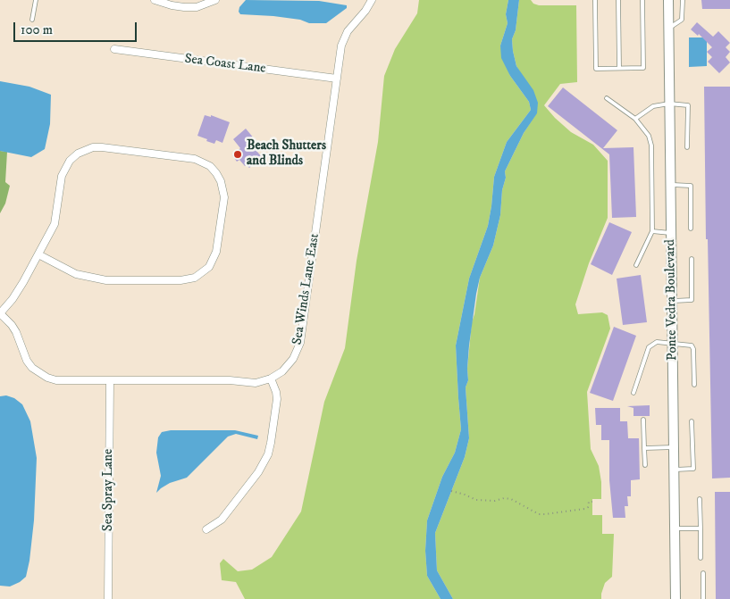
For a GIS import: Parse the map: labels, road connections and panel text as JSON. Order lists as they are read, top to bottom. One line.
{"streets":{"street":["Sea Coast Lane","Sea Winds Lane East","Ponte Vedra Boulevard","Sea Spray Lane"]},"crossings":[["Sea Coast Lane","Sea Winds Lane East"],["Sea Winds Lane East","Sea Spray Lane"]],"places":["Beach Shutters and Blinds"],"scale_bar":"100 m"}
